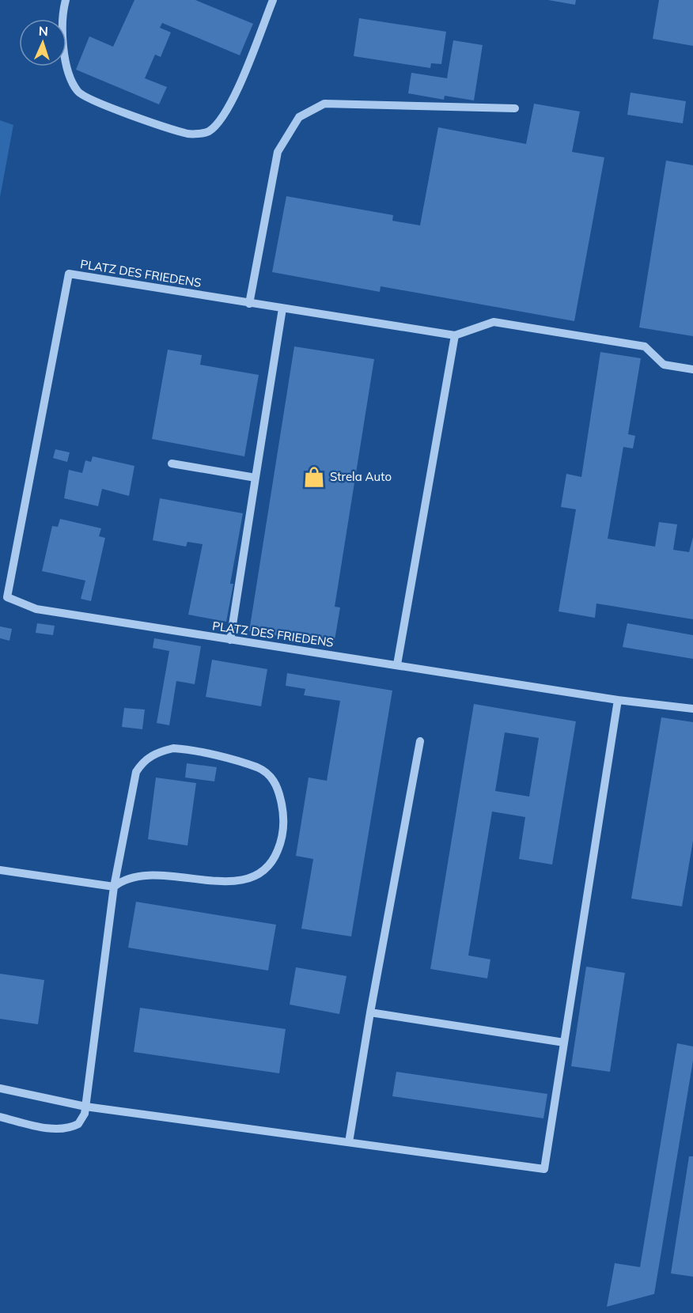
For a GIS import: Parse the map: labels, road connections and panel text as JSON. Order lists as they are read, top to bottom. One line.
{"streets":{"lane":["PLATZ DES FRIEDENS"]},"places":{"shop":["Strela Auto"]},"north":"top"}
